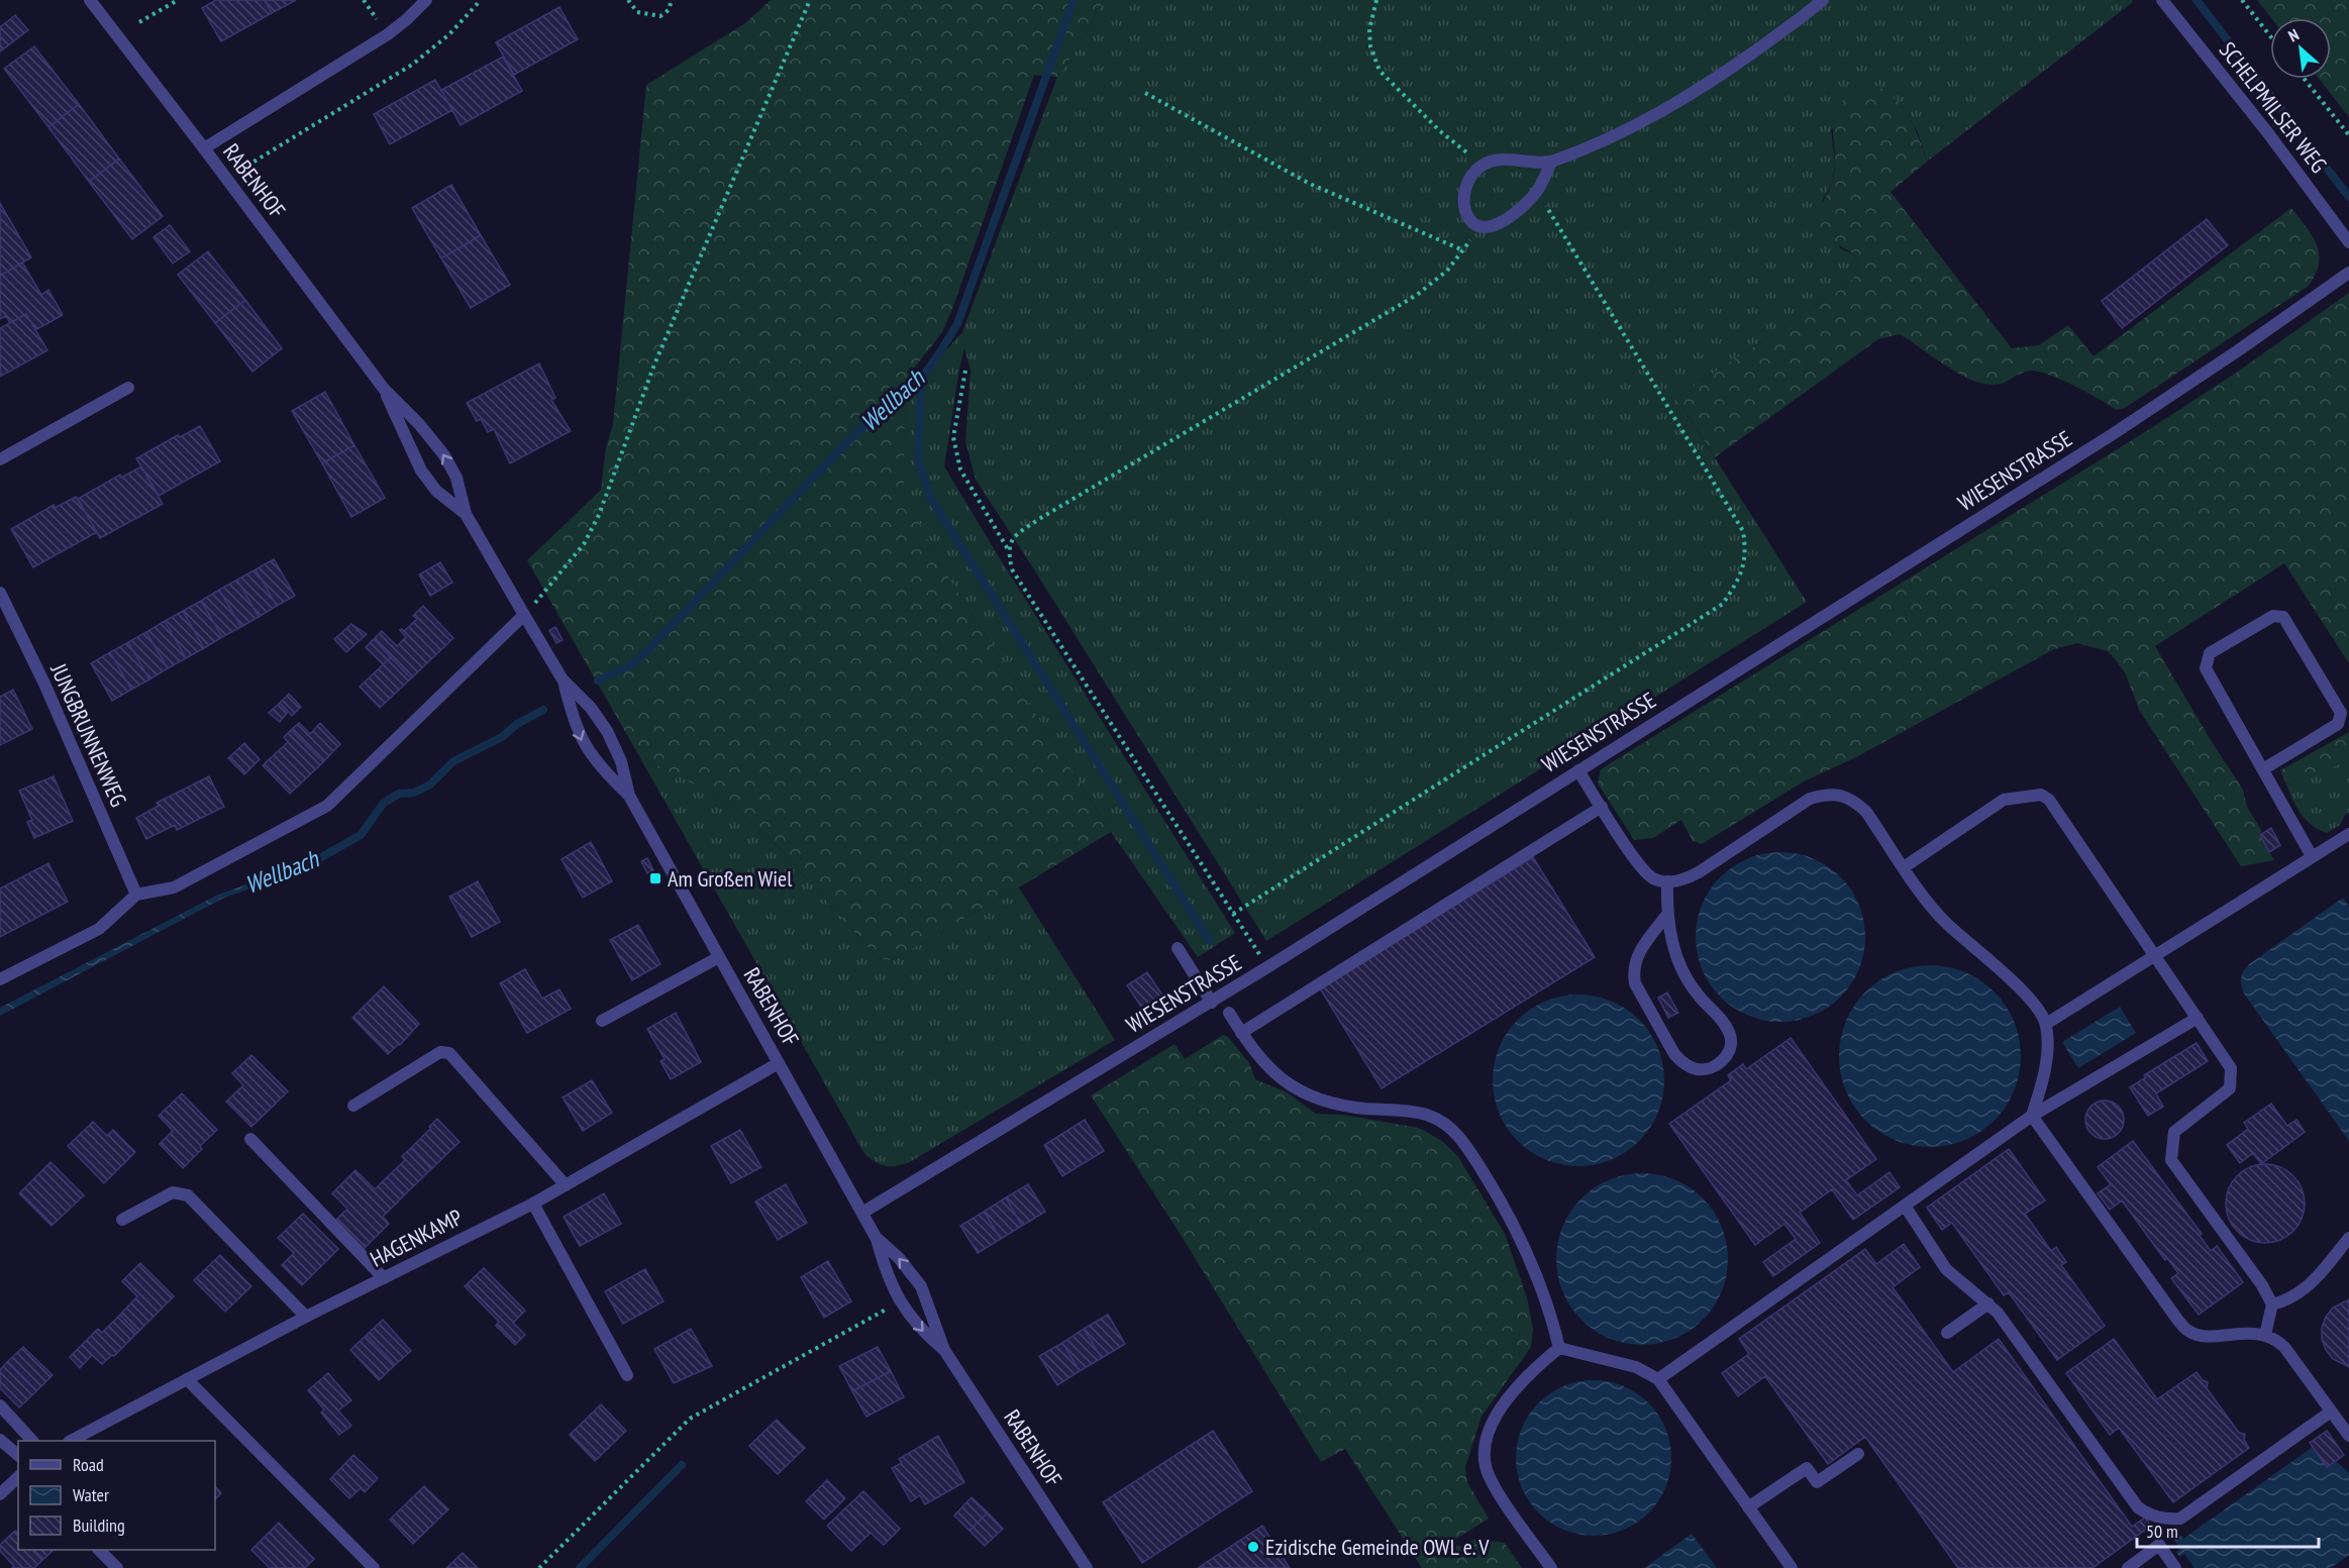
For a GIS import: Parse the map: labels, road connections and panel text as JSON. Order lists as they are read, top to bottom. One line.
{"streets":{"street":["SCHELPMILSER WEG","RABENHOF","WIESENSTRASSE","JUNGBRUNNENWEG","HAGENKAMP"]},"crossings":[["RABENHOF","WIESENSTRASSE"],["RABENHOF","HAGENKAMP"]],"water":["Wellbach"],"places":{"transit":["Am Großen Wiel"],"other":["Ezidische Gemeinde OWL e. V"]},"legend":["Road","Water","Building"],"scale_bar":"50 m","north":"top left"}
